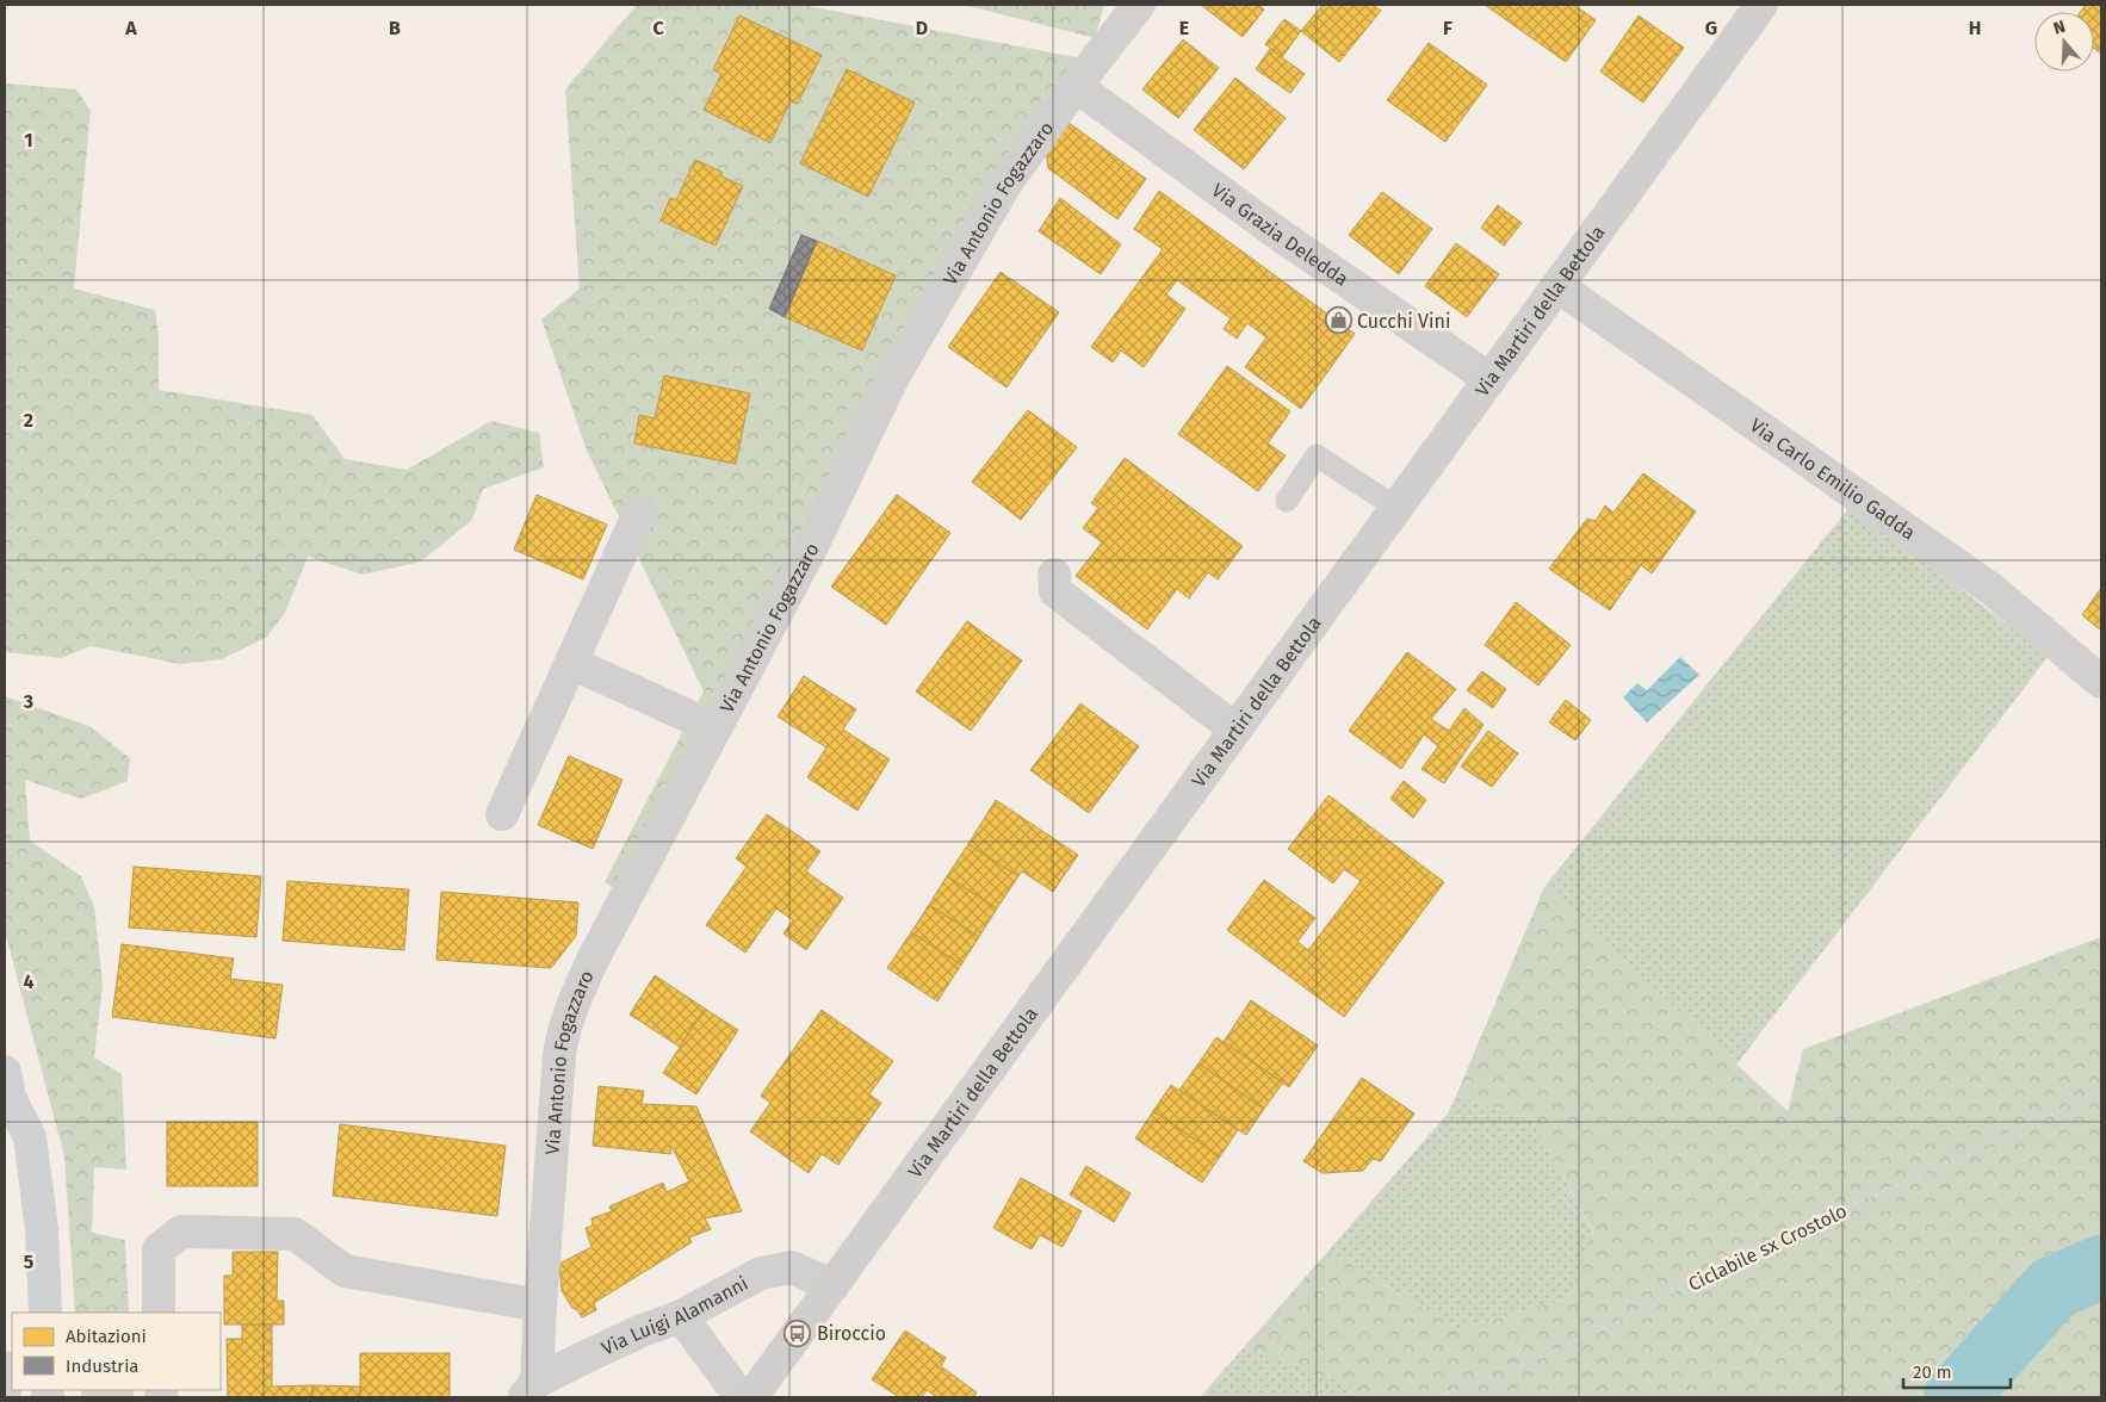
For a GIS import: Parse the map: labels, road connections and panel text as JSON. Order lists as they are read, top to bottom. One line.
{"streets":{"main road":["Via Martiri della Bettola"],"street":["Via Antonio Fogazzaro","Via Grazia Deledda","Via Carlo Emilio Gadda","Via Luigi Alamanni"],"path":["Ciclabile sx Crostolo"]},"crossings":[["Via Antonio Fogazzaro","Via Grazia Deledda"],["Via Antonio Fogazzaro","Via Luigi Alamanni"],["Via Grazia Deledda","Via Martiri della Bettola"],["Via Martiri della Bettola","Via Carlo Emilio Gadda"],["Via Martiri della Bettola","Via Luigi Alamanni"]],"places":{"shop":["Cucchi Vini"],"bus stop":["Biroccio"]},"legend":["Abitazioni","Industria"],"scale_bar":"20 m","north":"top","grid":{"columns":["A","B","C","D","E","F","G","H"],"rows":["1","2","3","4","5"]}}
